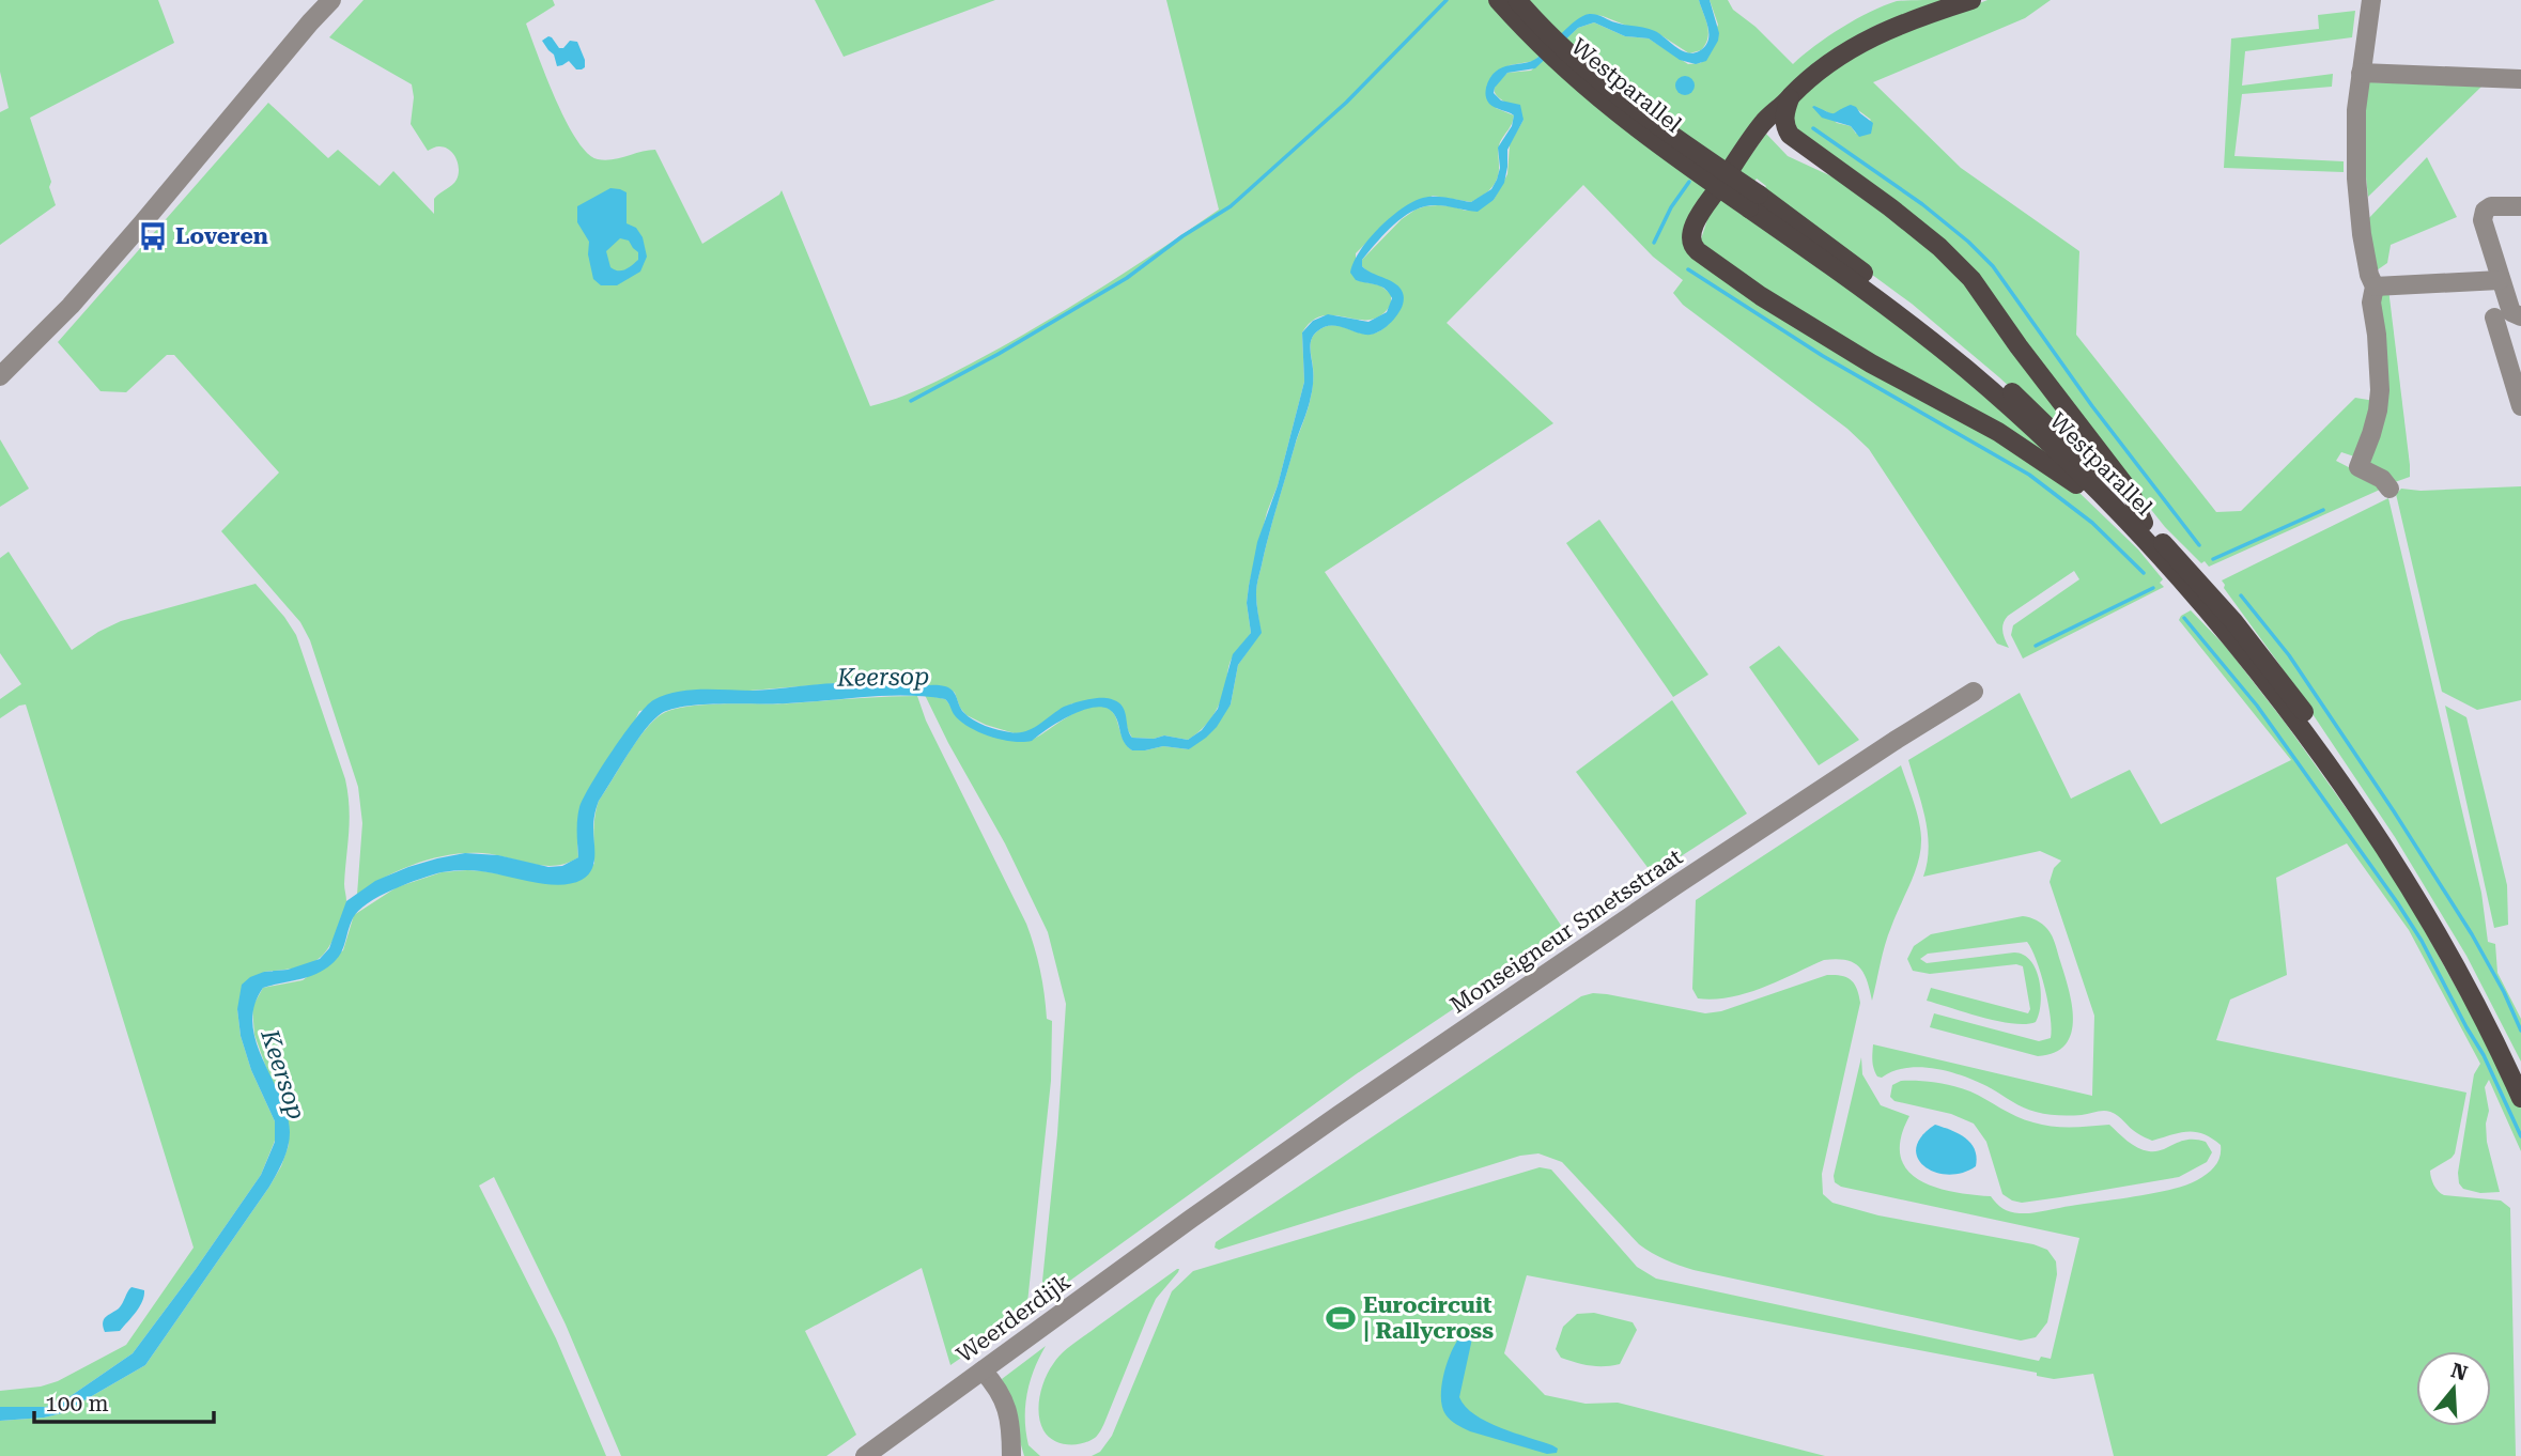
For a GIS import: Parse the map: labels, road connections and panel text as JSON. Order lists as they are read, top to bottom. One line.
{"streets":{"main road":["Westparallel"],"street":["Monseigneur Smetsstraat","Weerderdijk"]},"crossings":[["Monseigneur Smetsstraat","Weerderdijk"]],"water":["Keersop"],"places":{"bus stop":["Loveren"],"sports":["Eurocircuit | Rallycross"]},"scale_bar":"100 m","north":"top"}
